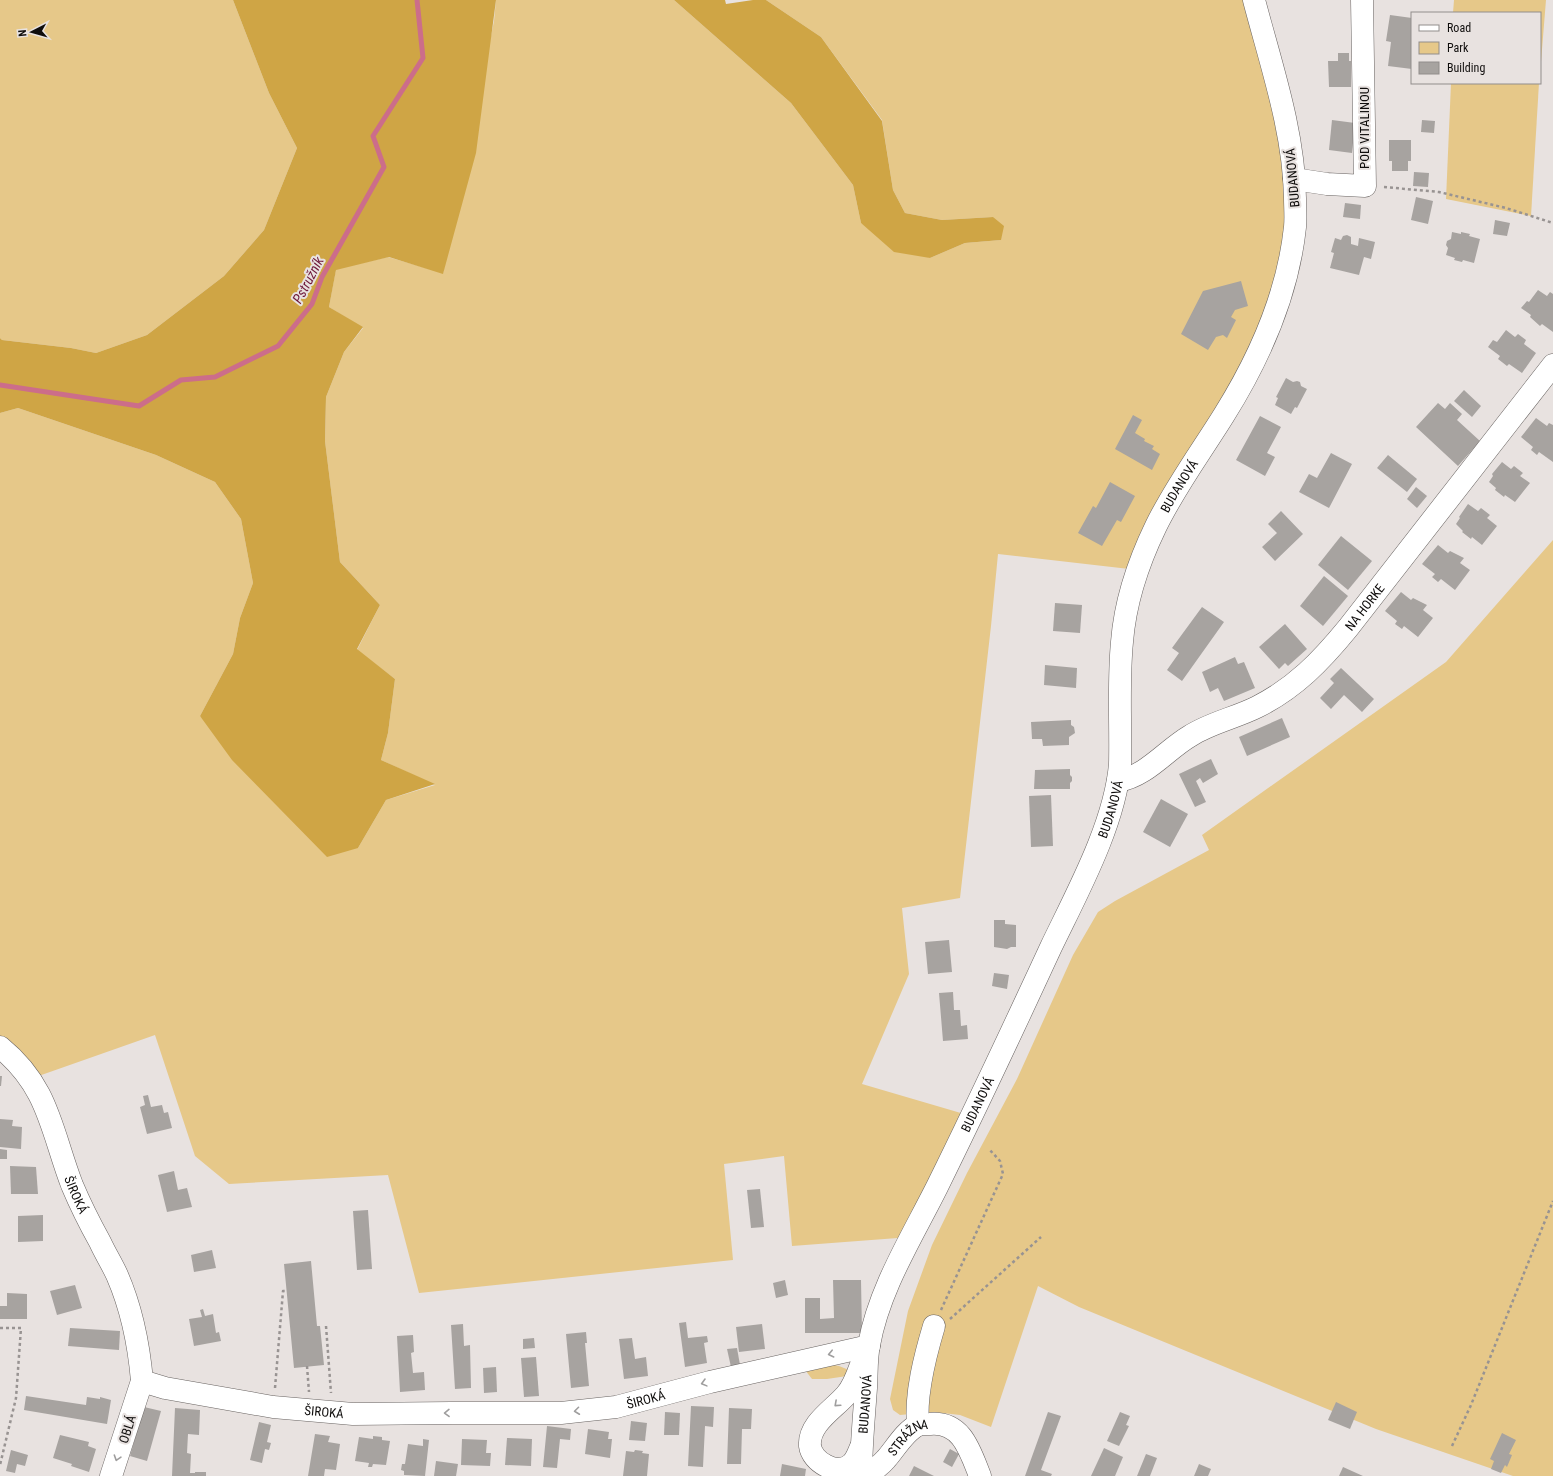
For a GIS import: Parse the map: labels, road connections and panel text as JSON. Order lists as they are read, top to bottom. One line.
{"streets":{"street":["POD VITALINOU","BUDANOVÁ","NA HORKE","ŠIROKÁ","OBLÁ","STRÁŽNA"]},"crossings":[["POD VITALINOU","BUDANOVÁ"],["BUDANOVÁ","NA HORKE"],["BUDANOVÁ","ŠIROKÁ"],["ŠIROKÁ","OBLÁ"]],"one_way":["ŠIROKÁ","OBLÁ"],"water":["Pstružník"],"legend":["Road","Park","Building"],"north":"left"}
